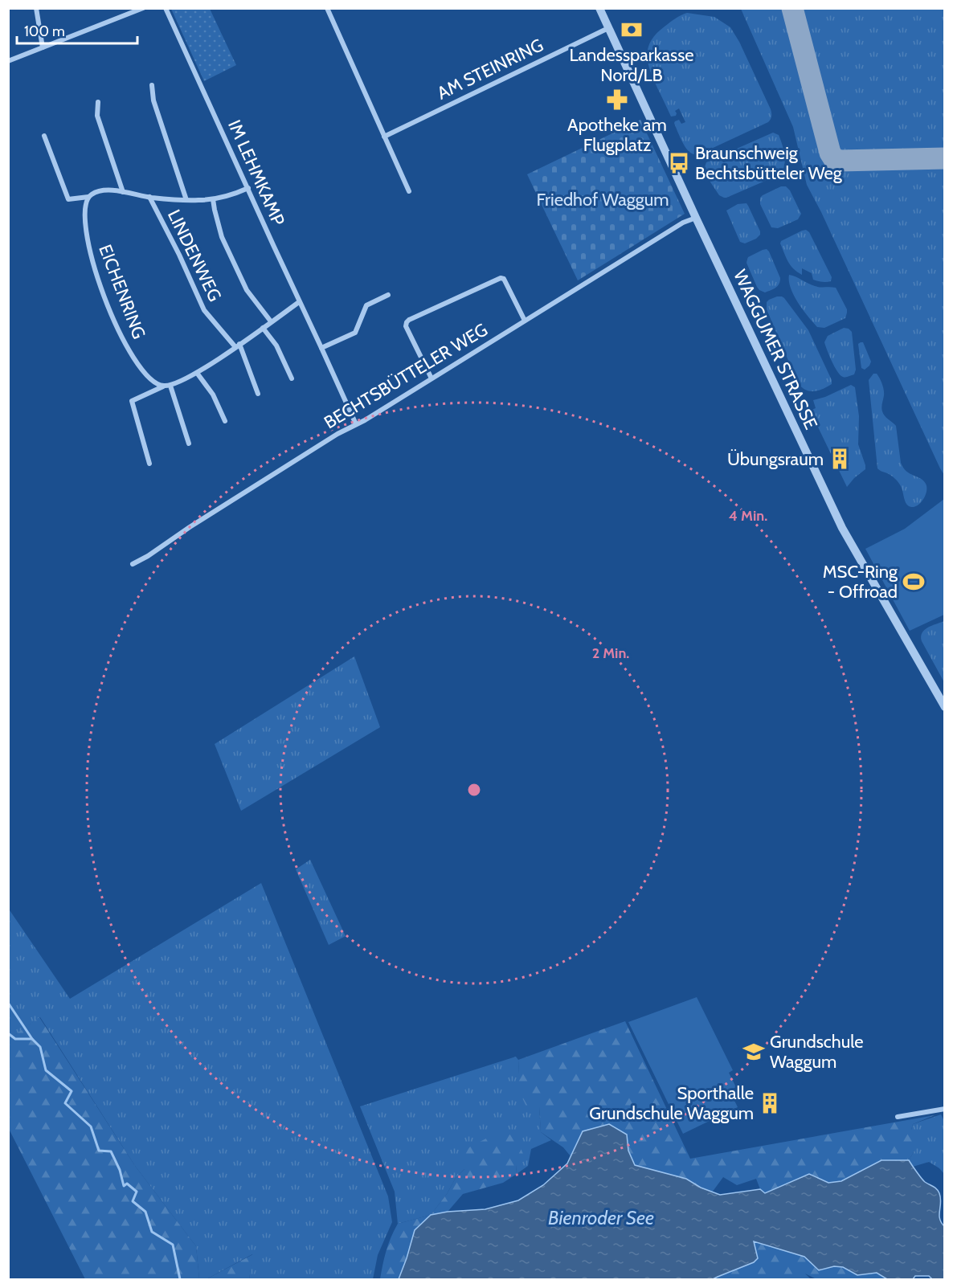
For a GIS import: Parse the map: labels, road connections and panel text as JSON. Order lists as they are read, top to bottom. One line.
{"streets":{"street":["AM STEINRING","IM LEHMKAMP","LINDENWEG","EICHENRING","WAGGUMER STRASSE","BECHTSBÜTTELER WEG"]},"crossings":[["AM STEINRING","WAGGUMER STRASSE"],["IM LEHMKAMP","BECHTSBÜTTELER WEG"],["WAGGUMER STRASSE","BECHTSBÜTTELER WEG"]],"water":["Bienroder See"],"parks":["Friedhof Waggum"],"places":{"bank":["Landessparkasse Nord/LB"],"pharmacy":["Apotheke am Flugplatz"],"bus stop":["Braunschweig Bechtsbütteler Weg"],"building":["Übungsraum","Sporthalle Grundschule Waggum"],"sports":["MSC-Ring - Offroad"],"school or university":["Grundschule Waggum"]},"scale_bar":"100 m","rings":["4 Min.","2 Min."]}
